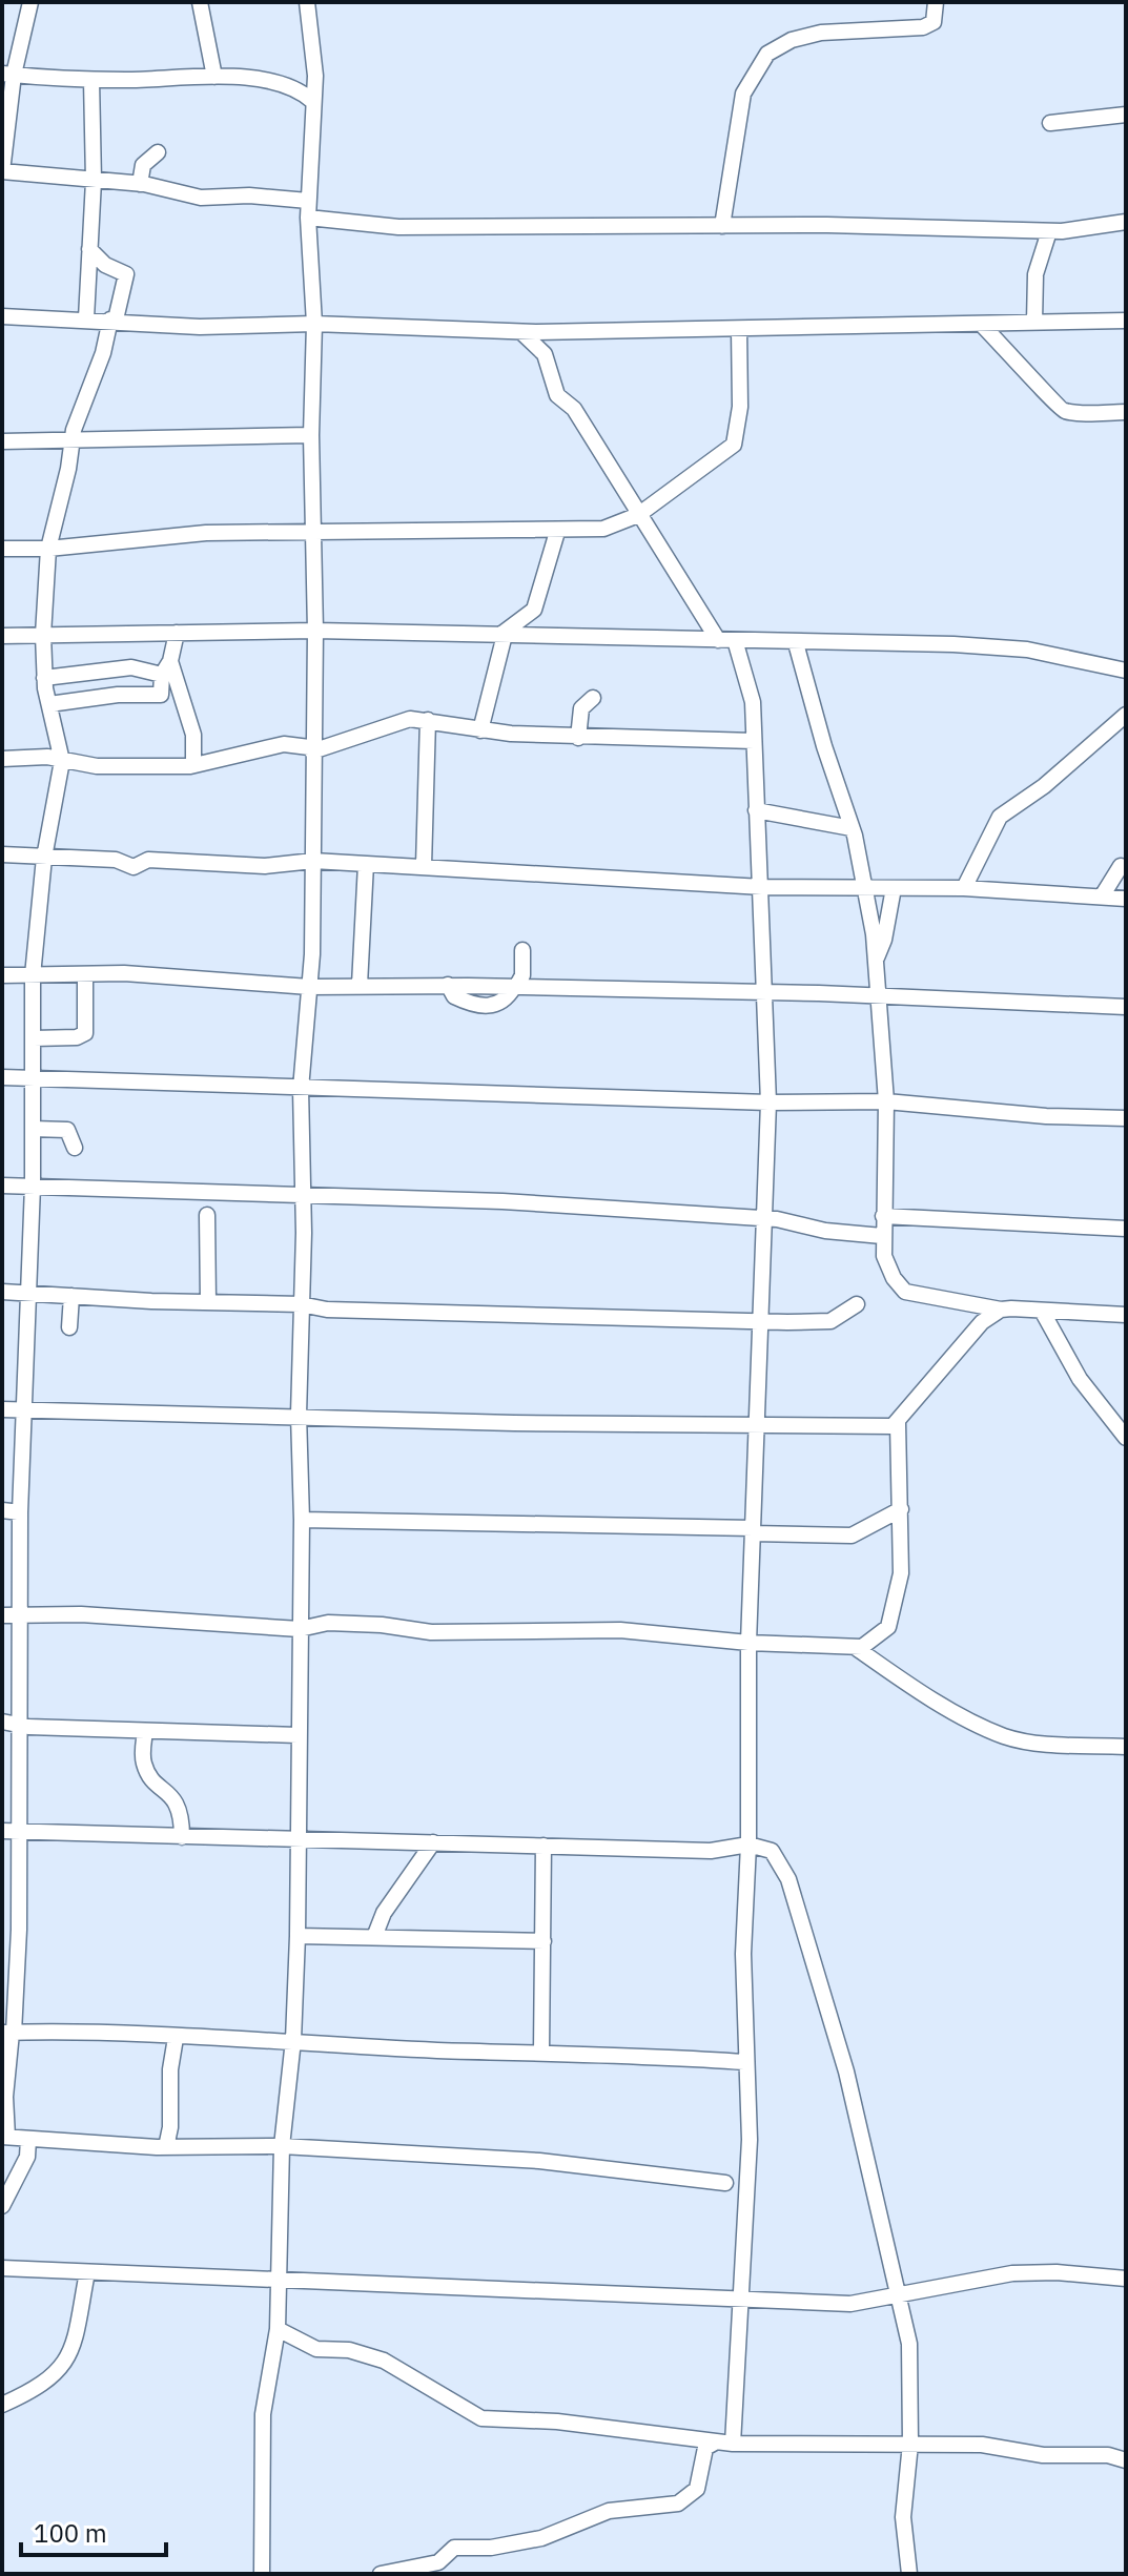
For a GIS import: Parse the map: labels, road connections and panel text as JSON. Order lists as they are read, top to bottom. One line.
{"scale_bar":"100 m"}
